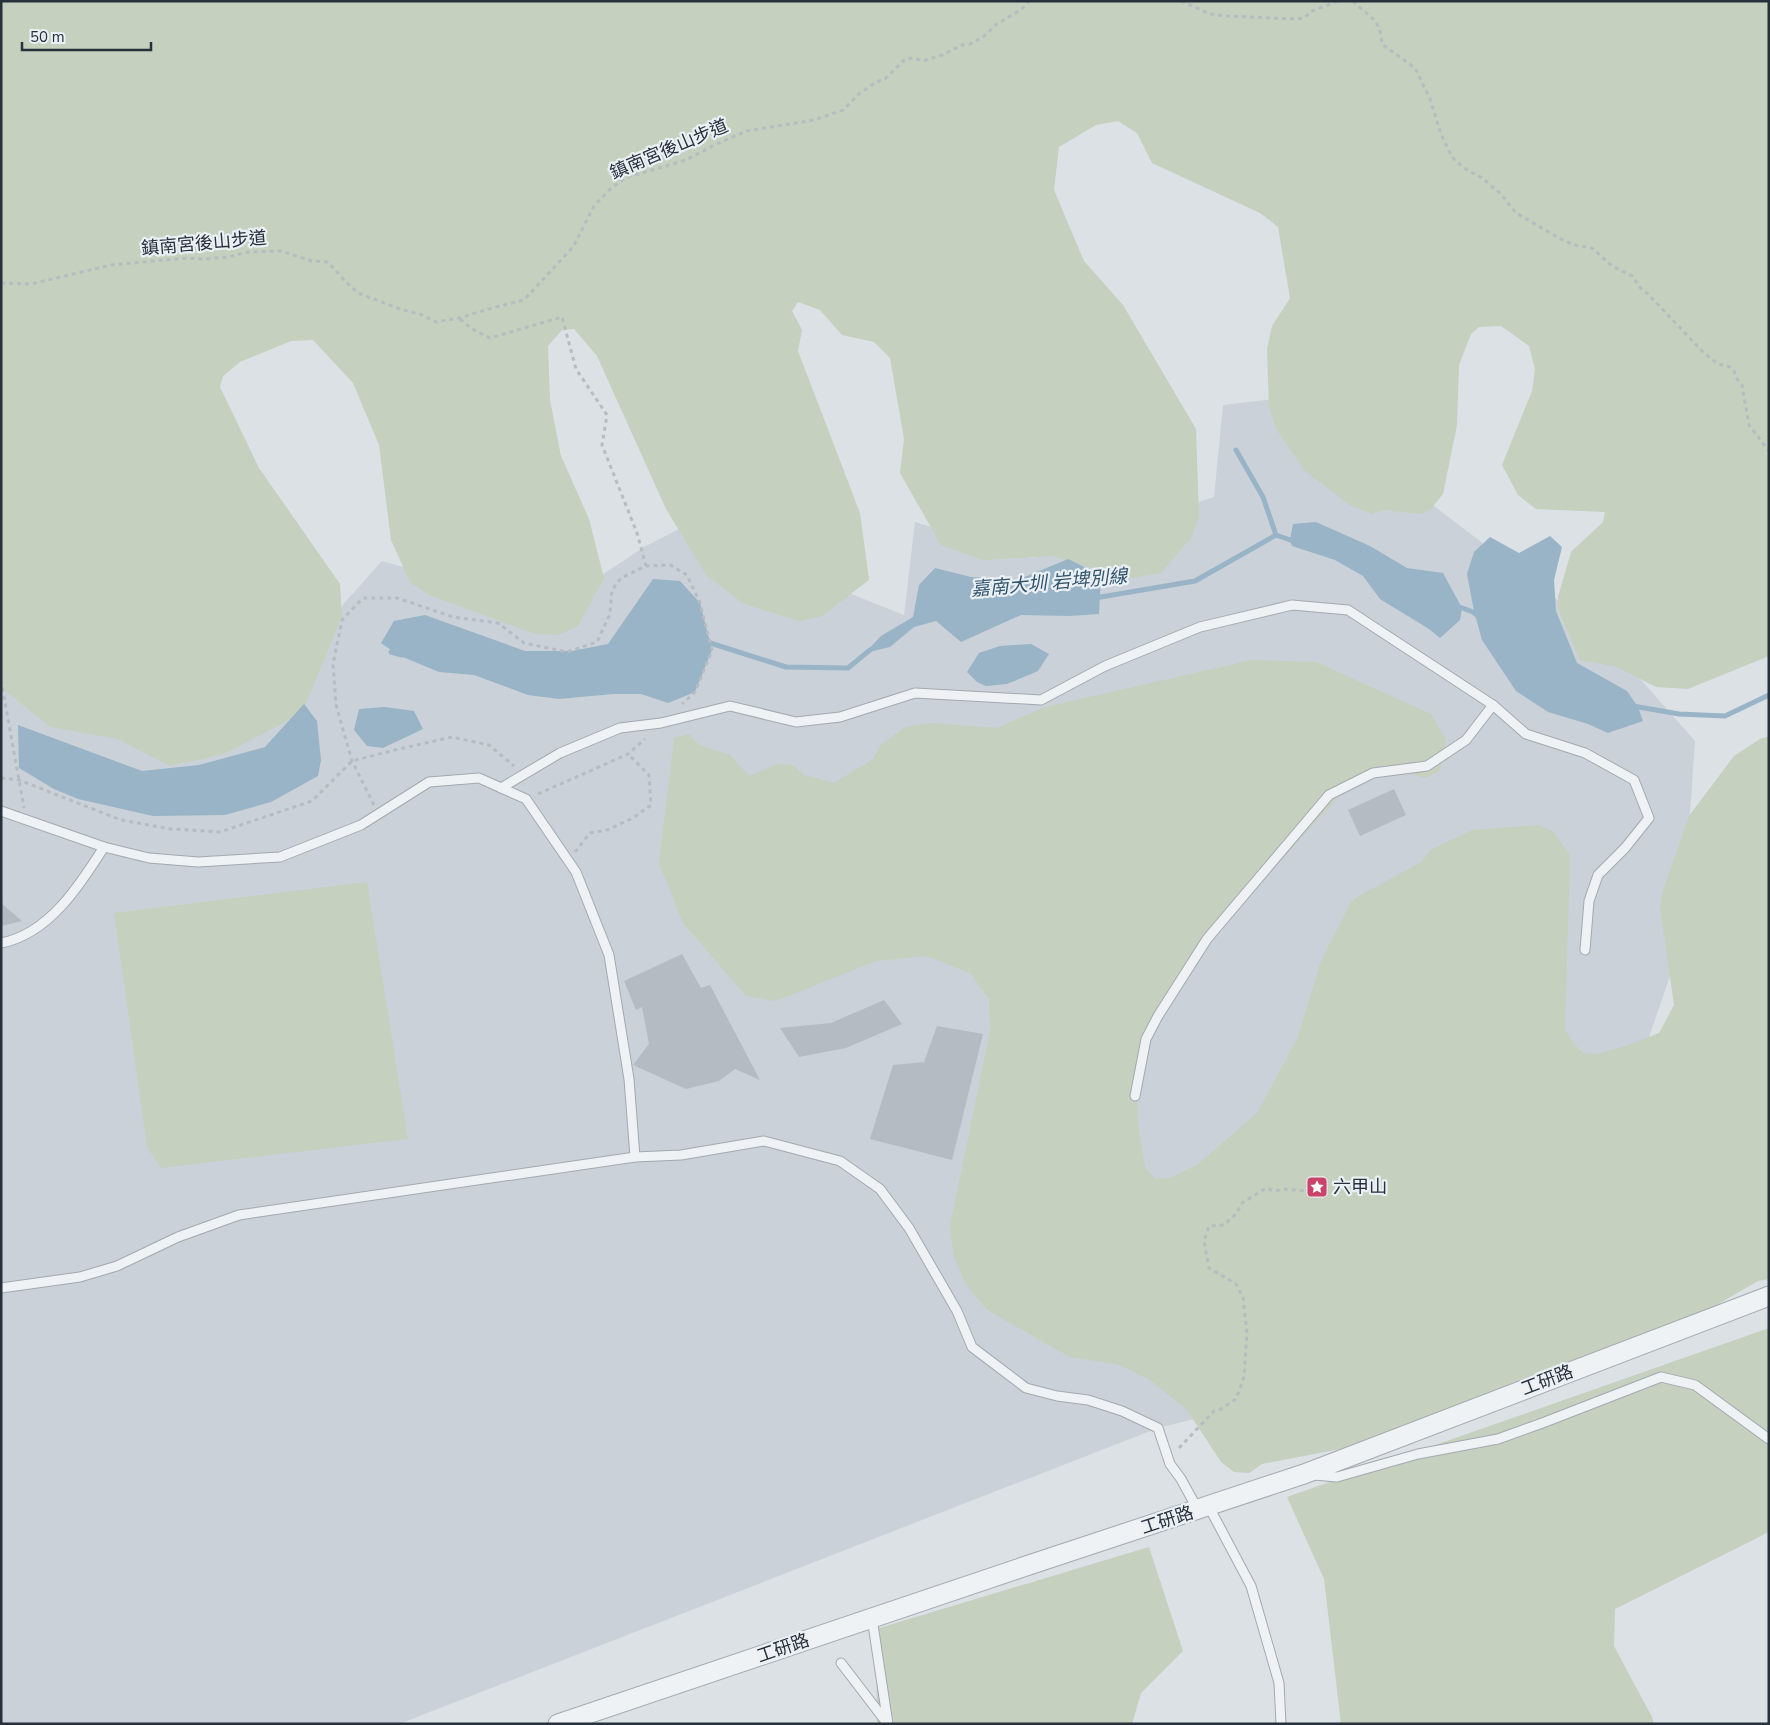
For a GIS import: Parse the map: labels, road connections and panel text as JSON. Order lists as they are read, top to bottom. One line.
{"streets":{"street":["工研路"],"path":["鎮南宮後山步道"]},"water":["嘉南大圳 岩埤別線"],"places":{"place":["六甲山"]},"scale_bar":"50 m"}
